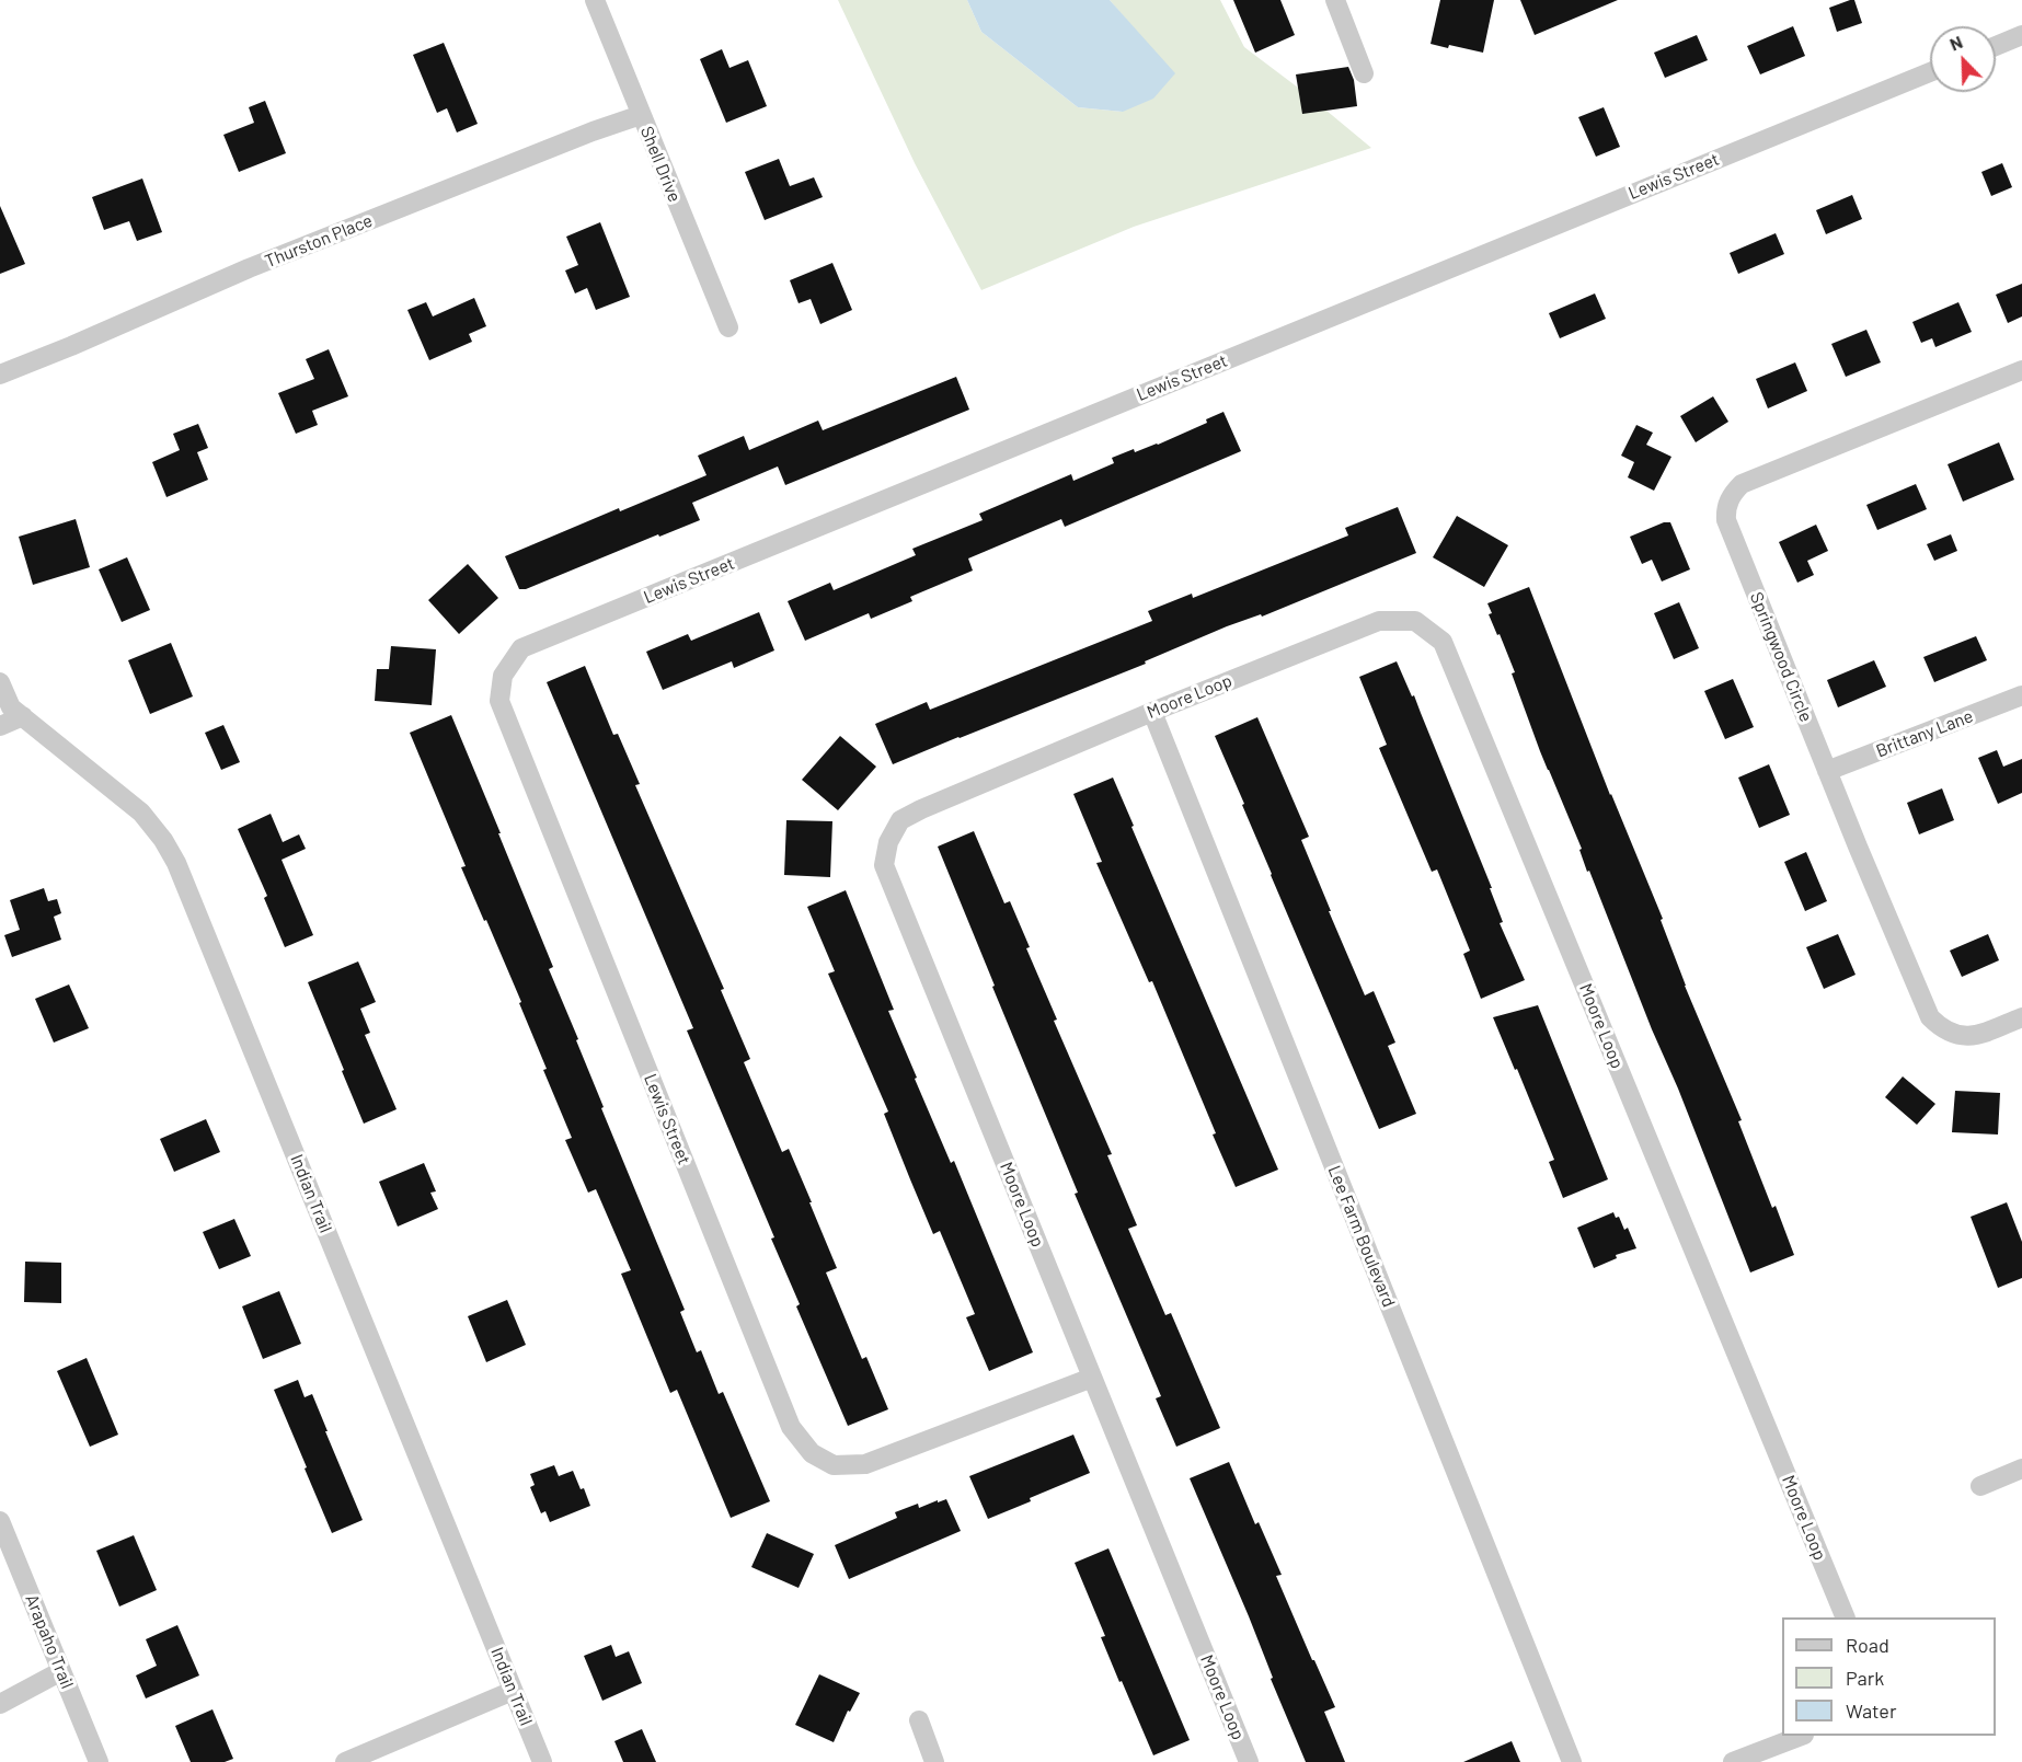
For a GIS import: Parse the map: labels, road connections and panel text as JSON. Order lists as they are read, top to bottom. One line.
{"streets":{"street":["Shell Drive","Lewis Street","Thurston Place","Springwood Circle","Moore Loop","Brittany Lane","Indian Trail","Lee Farm Boulevard","Arapaho Trail"]},"crossings":[["Shell Drive","Thurston Place"],["Lewis Street","Moore Loop"],["Springwood Circle","Brittany Lane"],["Moore Loop","Lee Farm Boulevard"]],"legend":["Road","Park","Water"],"north":"top left"}
